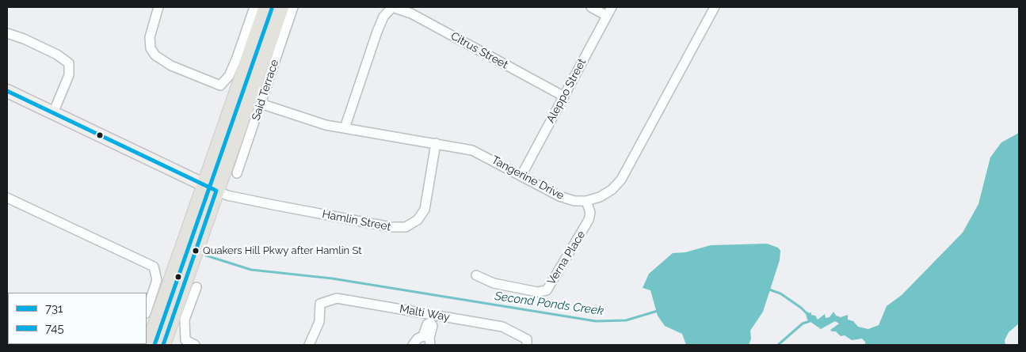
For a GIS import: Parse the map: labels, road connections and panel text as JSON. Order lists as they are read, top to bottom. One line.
{"streets":{"street":["Citrus Street","Said Terrace","Aleppo Street","Tangerine Drive","Hamlin Street","Verna Place","Malti Way"]},"crossings":[["Citrus Street","Aleppo Street"],["Said Terrace","Tangerine Drive"],["Aleppo Street","Tangerine Drive"],["Tangerine Drive","Hamlin Street"],["Tangerine Drive","Verna Place"]],"water":["Second Ponds Creek"],"places":["Quakers Hill Pkwy after Hamlin St"],"lines":["transit line 745","transit line 731"],"legend":["731","745"]}
